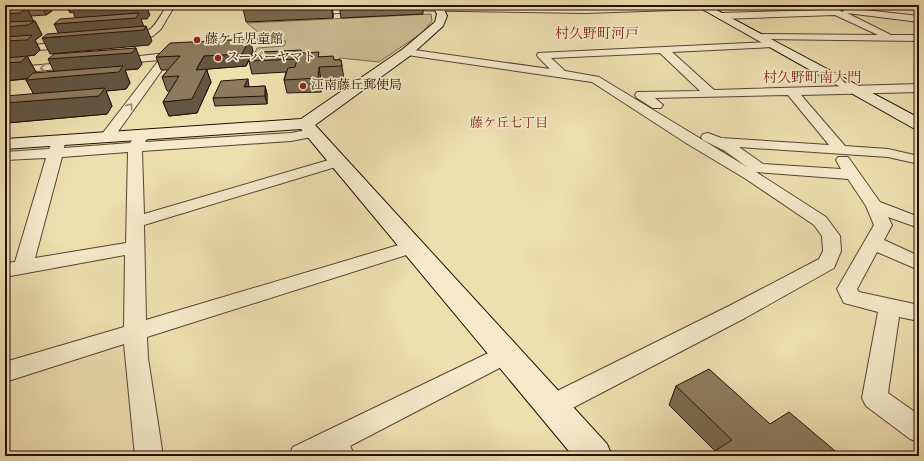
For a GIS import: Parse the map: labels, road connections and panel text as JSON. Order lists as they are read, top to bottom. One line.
{"districts":["村久野町河戸","村久野町南大門","藤ケ丘七丁目"],"places":["藤ケ丘児童館","スーパーヤマト","江南藤丘郵便局"]}
